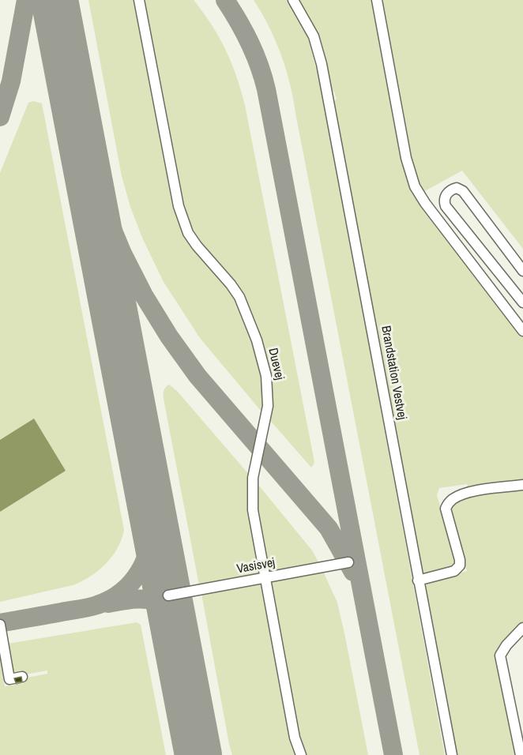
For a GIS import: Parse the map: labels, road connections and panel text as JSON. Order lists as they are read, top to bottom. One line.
{"streets":{"lane":["Duevej","Brandstation Vestvej","Vasisvej"]},"crossings":[["Duevej","Vasisvej"]]}
